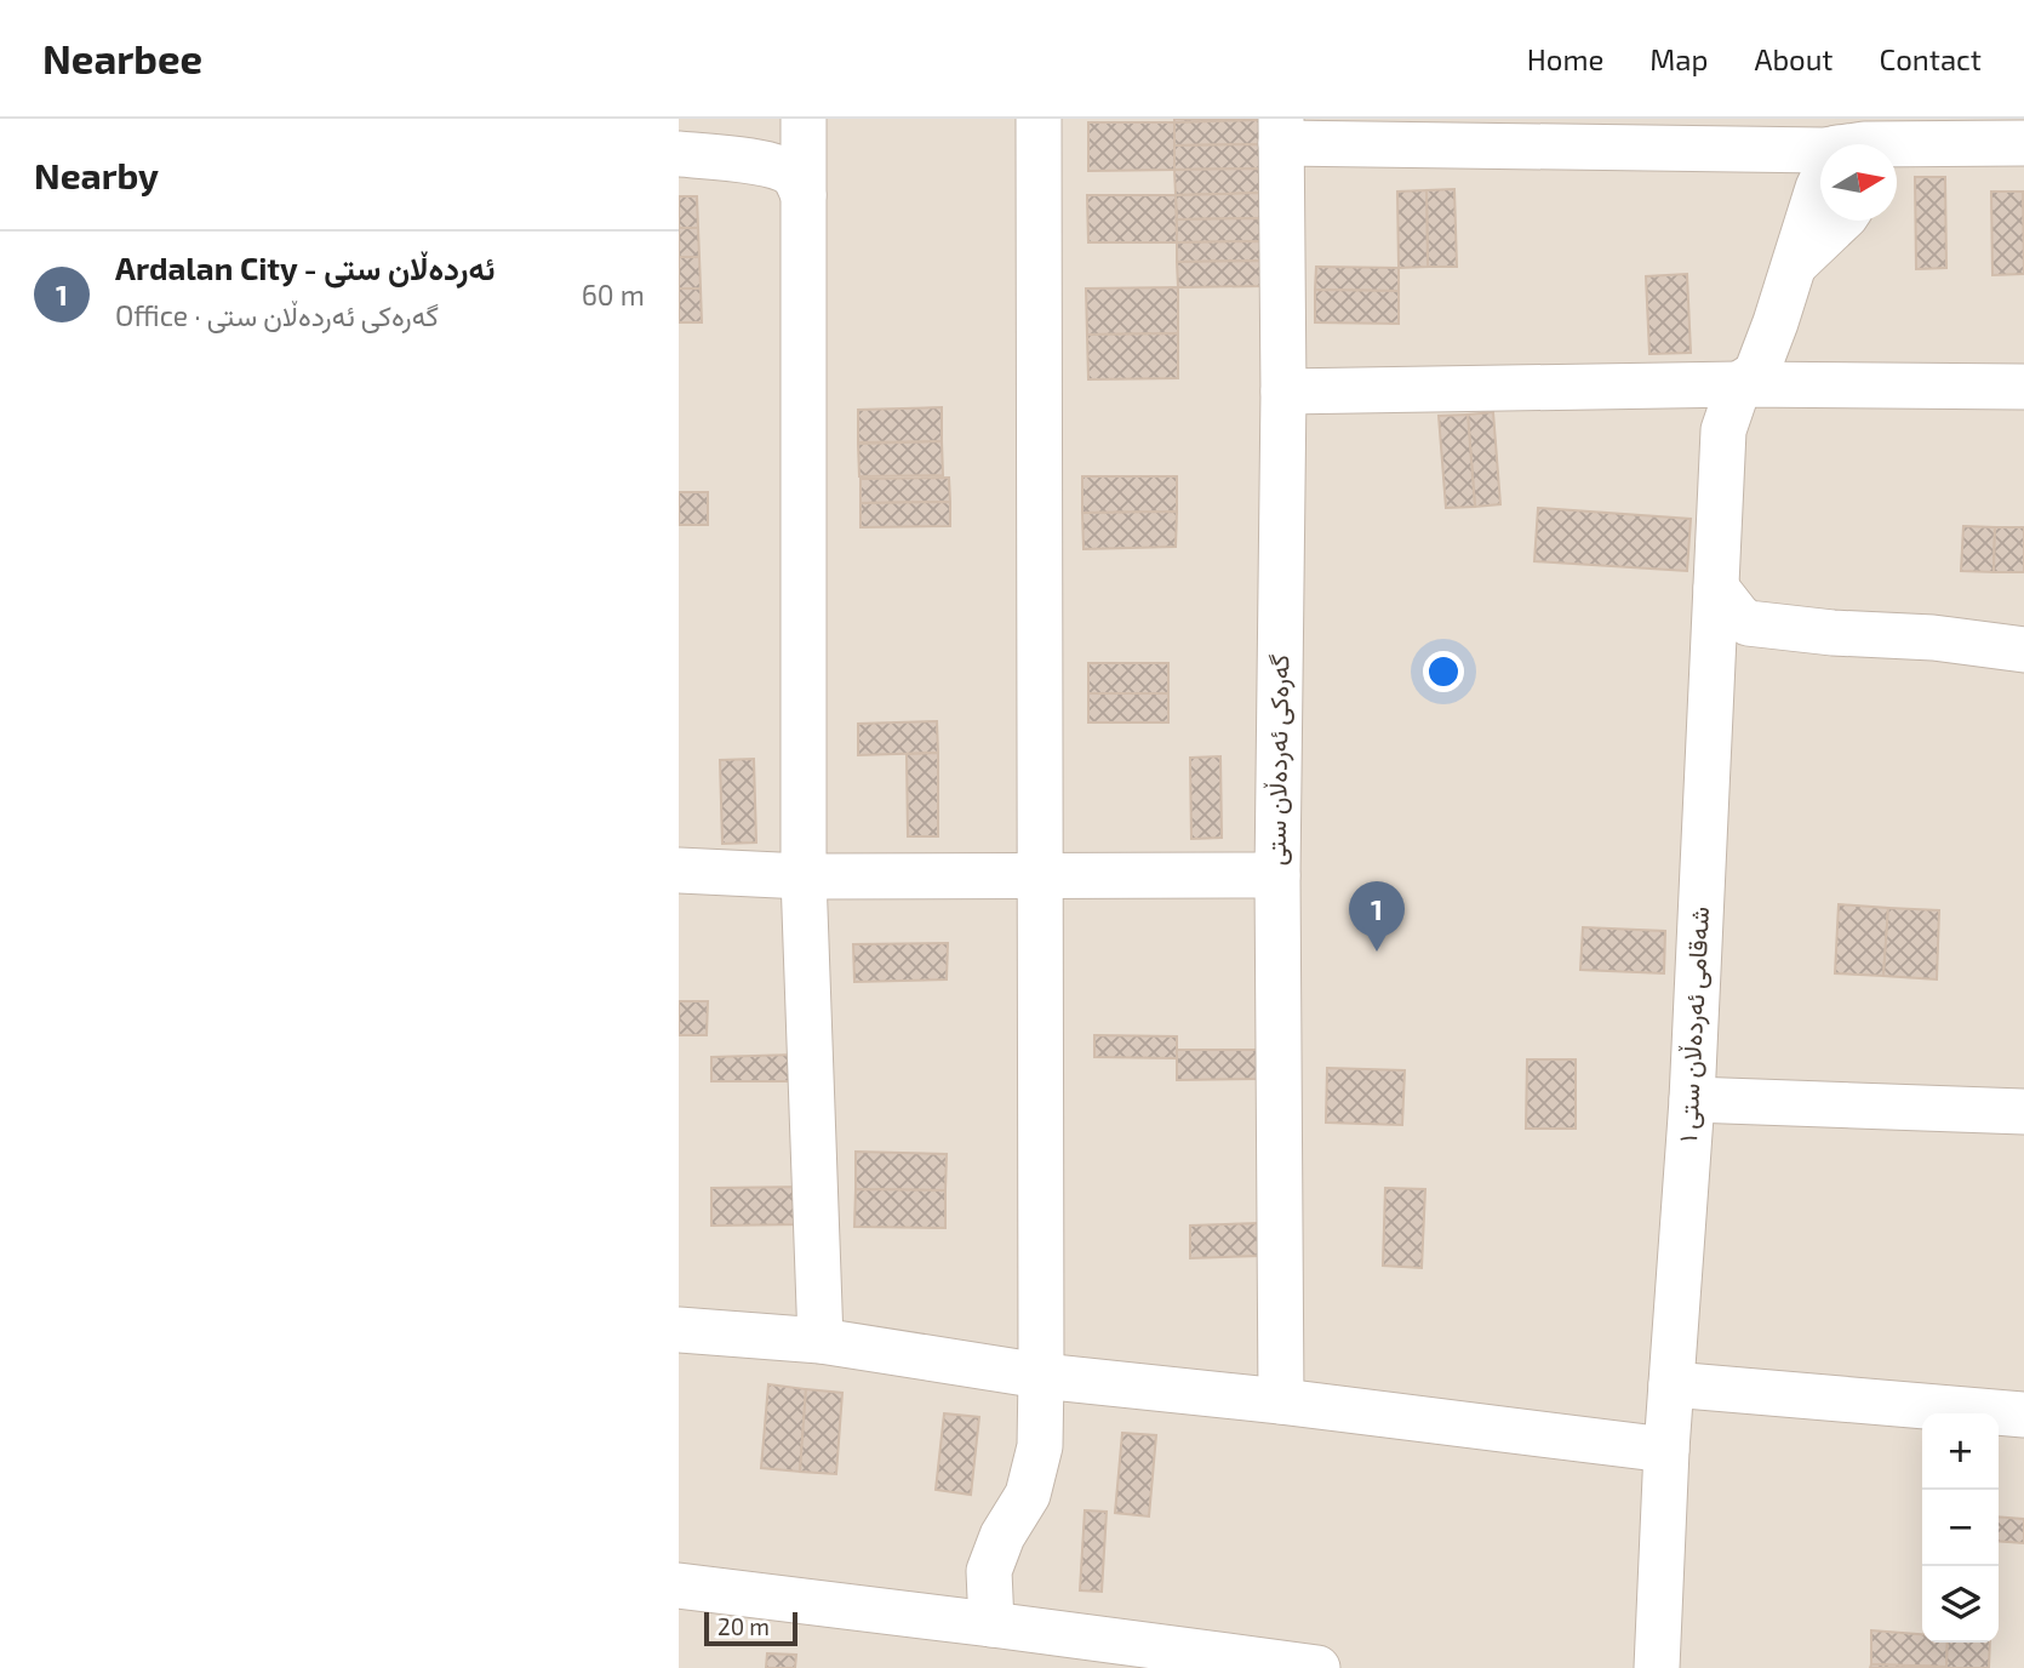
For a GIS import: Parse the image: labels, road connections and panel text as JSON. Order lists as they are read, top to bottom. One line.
{"streets":{"street":["گەرەکی ئەردەڵان ستی","شەقامی ئەردەڵان ستی ١"]},"scale_bar":"20 m","north":"right","page":{"header":"Nearbee","nav":["Home","Map","About","Contact"],"heading":"Nearby","list":[{"mark":"1","name":"Ardalan City - ئەردەڵان ستی","note":"Office · گەرەکی ئەردەڵان ستی","value":"60 m"}],"pins":"1","map_buttons":["+","−"],"scale":"20 m"}}
